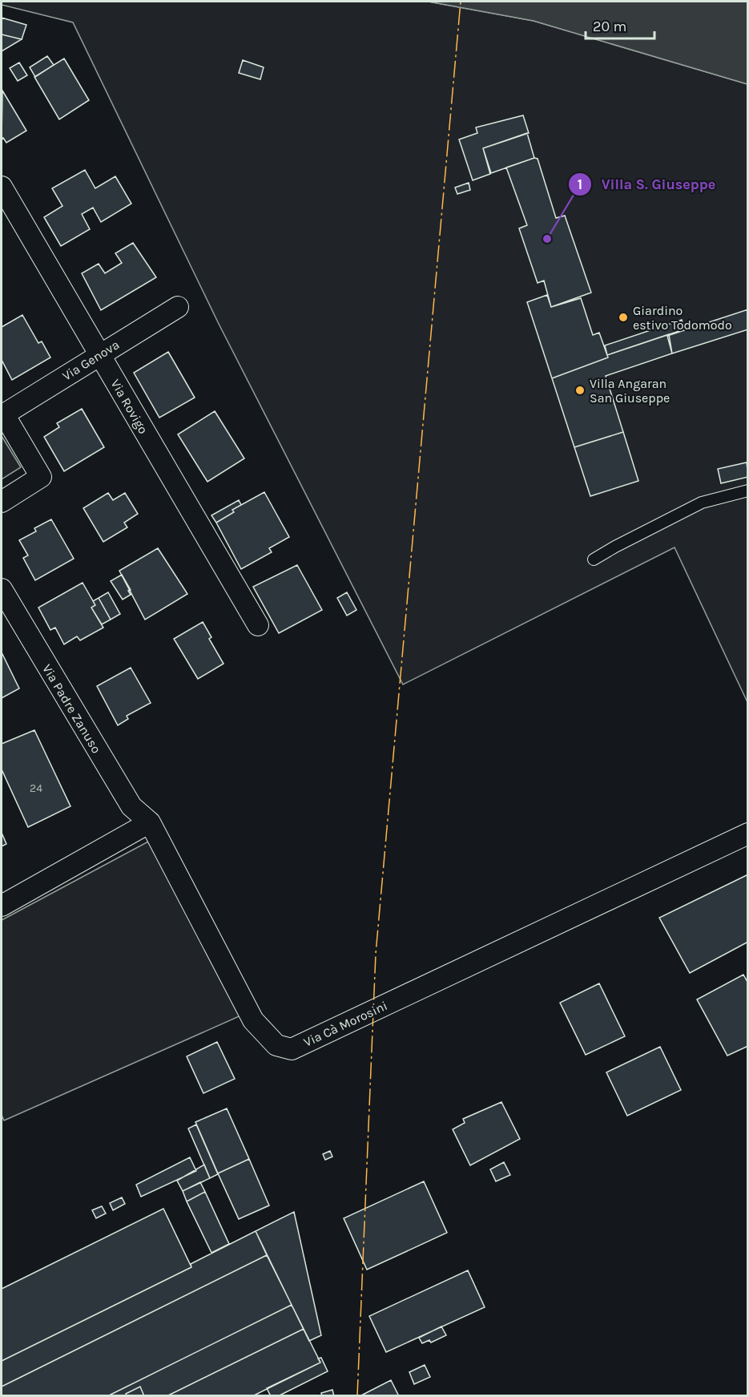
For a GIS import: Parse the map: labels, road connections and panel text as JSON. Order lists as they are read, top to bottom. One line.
{"streets":{"street":["Via Genova","Via Rovigo","Via Padre Zanuso","Via Cà Morosini"]},"crossings":[["Via Genova","Via Rovigo"],["Via Padre Zanuso","Via Cà Morosini"]],"places":["Villa S. Giuseppe","Giardino estivo Todomodo","Villa Angaran San Giuseppe"],"house_numbers":["24"],"scale_bar":"20 m"}
